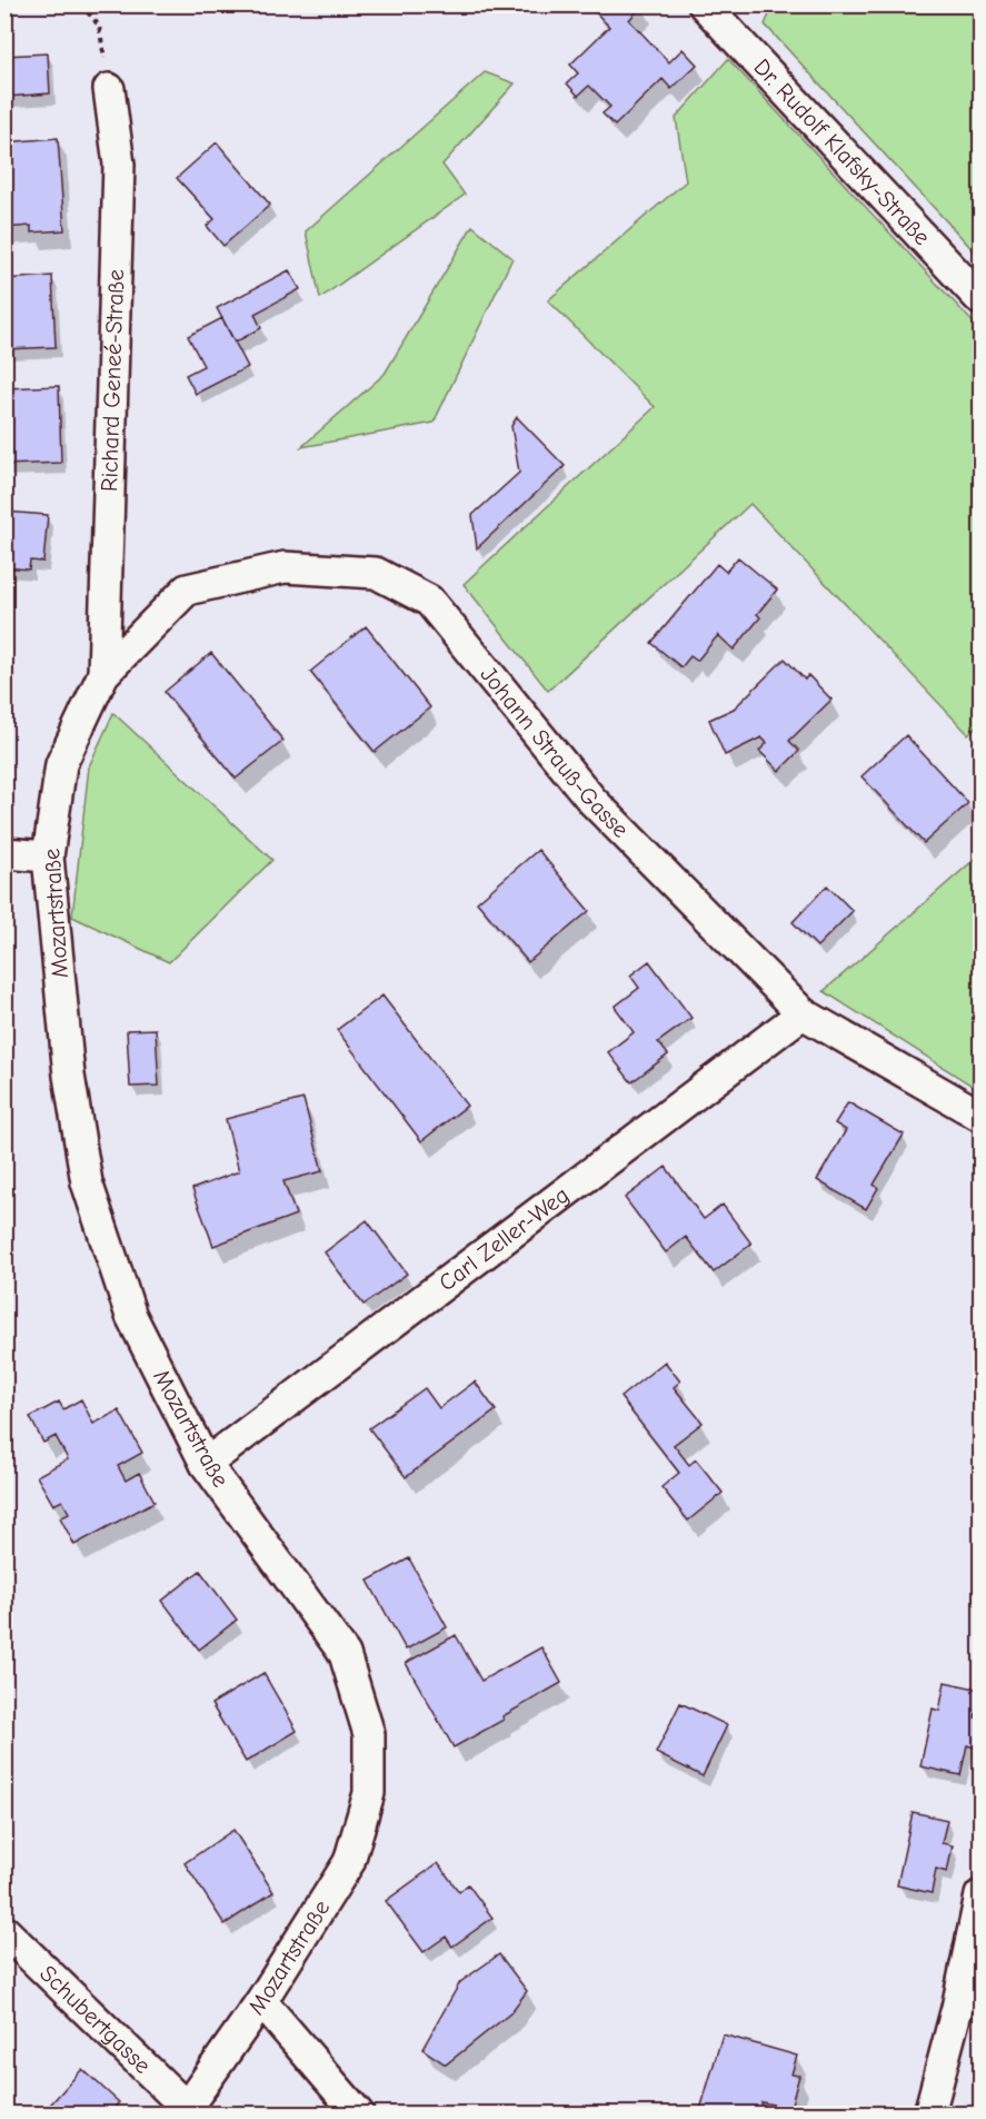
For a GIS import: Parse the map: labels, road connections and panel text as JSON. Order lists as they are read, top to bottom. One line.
{"streets":{"street":["Dr. Rudolf Klafsky-Straße","Richard Geneé-Straße","Johann Strauß-Gasse","Mozartstraße","Carl Zeller-Weg","Schubertgasse"]},"crossings":[["Richard Geneé-Straße","Johann Strauß-Gasse"],["Richard Geneé-Straße","Mozartstraße"],["Johann Strauß-Gasse","Mozartstraße"],["Johann Strauß-Gasse","Carl Zeller-Weg"],["Mozartstraße","Carl Zeller-Weg"],["Mozartstraße","Schubertgasse"]]}
